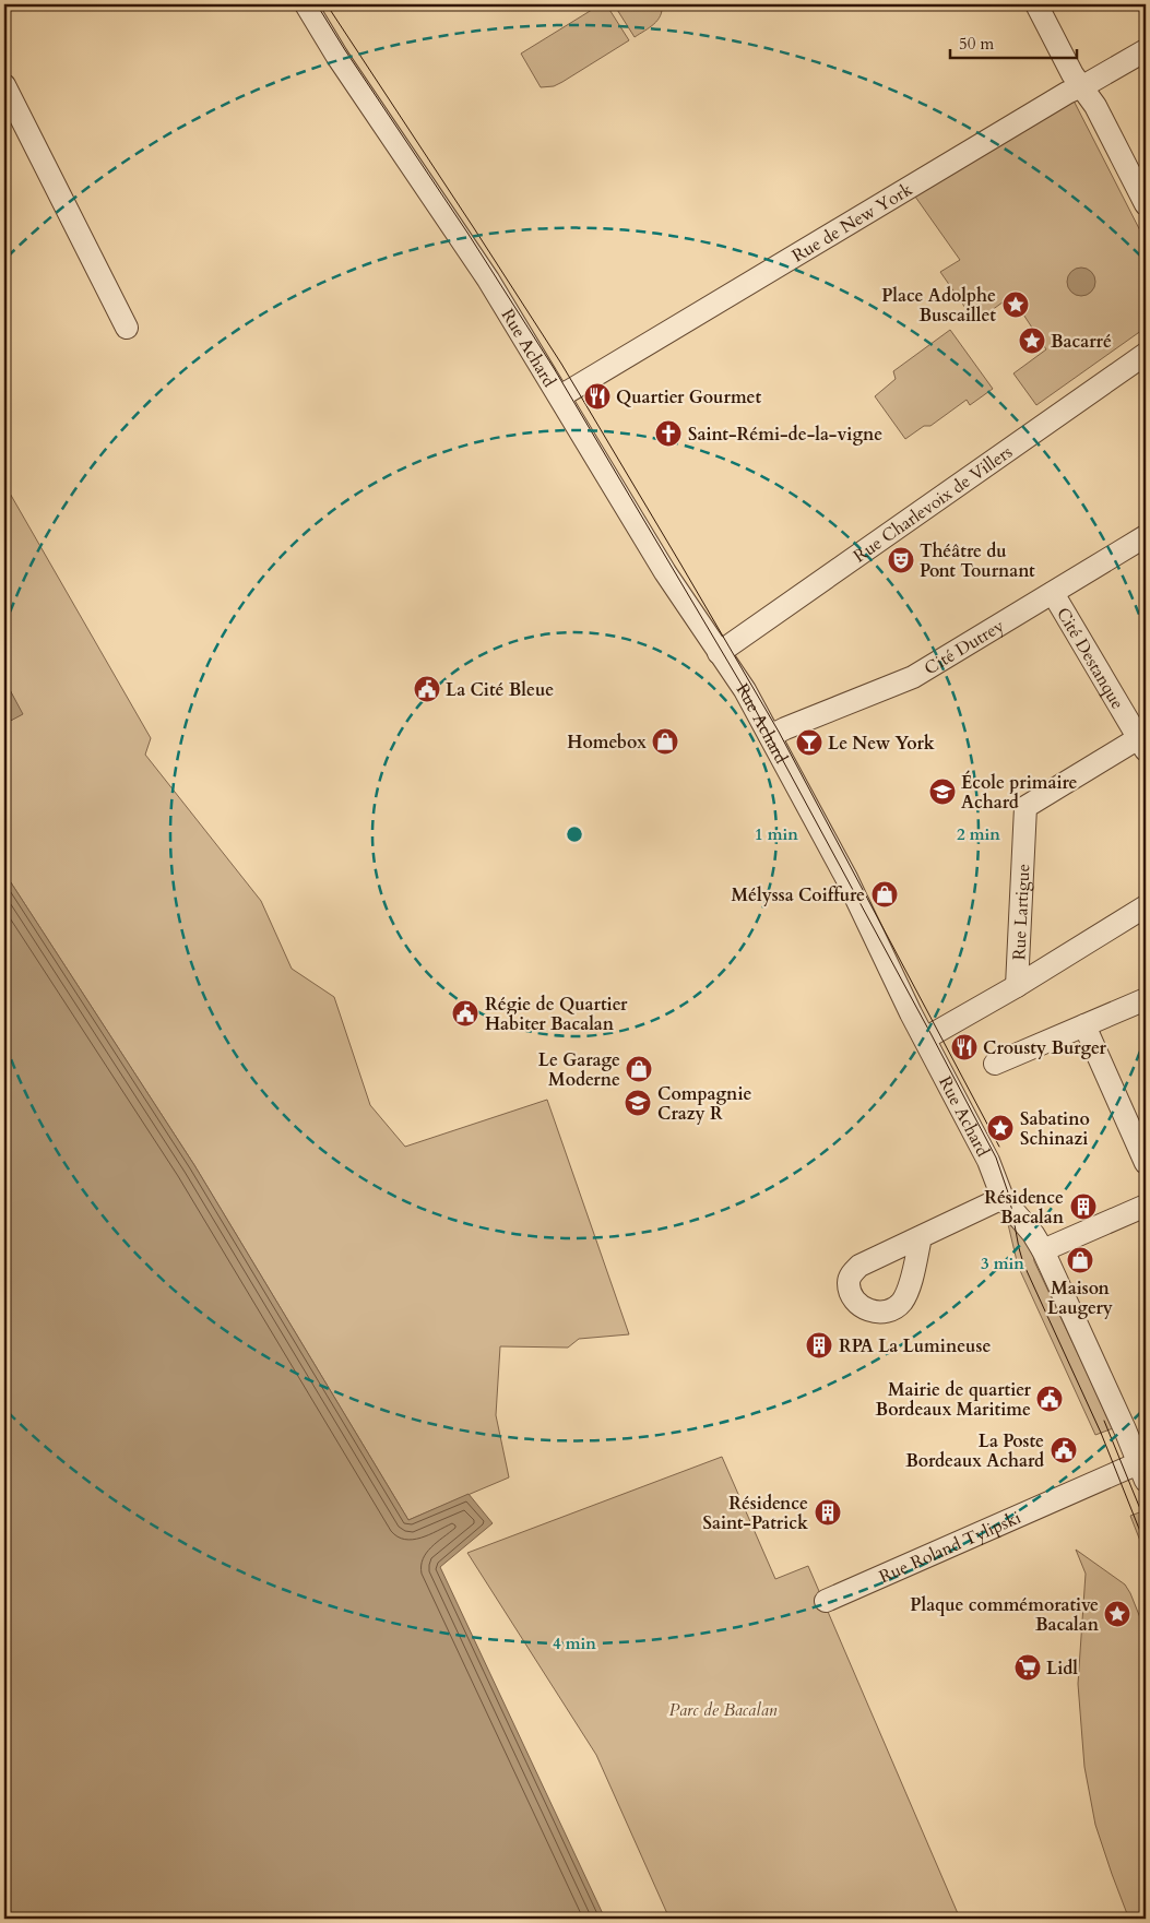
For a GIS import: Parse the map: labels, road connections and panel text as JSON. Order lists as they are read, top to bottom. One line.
{"streets":{"street":["Rue de New York","Rue Achard","Rue Charlevoix de Villers","Cité Dutrey","Cité Destanque","Rue Lartigue","Rue Roland Tylipski"]},"crossings":[["Rue de New York","Rue Achard"],["Rue Achard","Rue Charlevoix de Villers"],["Rue Achard","Cité Dutrey"],["Rue Achard","Rue Roland Tylipski"],["Cité Dutrey","Cité Destanque"],["Cité Destanque","Rue Lartigue"]],"parks":["Parc de Bacalan"],"places":{"place":["Place Adolphe Buscaillet","Bacarré","Sabatino Schinazi","Plaque commémorative Bacalan"],"restaurant":["Quartier Gourmet","Crousty Burger"],"church":["Saint-Rémi-de-la-vigne"],"theatre":["Théâtre du Pont Tournant"],"public building":["La Cité Bleue","Régie de Quartier Habiter Bacalan","Mairie de quartier Bordeaux Maritime","La Poste Bordeaux Achard"],"shop":["Homebox","Mélyssa Coiffure","Le Garage Moderne","Maison Laugery"],"bar":["Le New York"],"school or university":["École primaire Achard","Compagnie Crazy R"],"building":["Résidence Bacalan","RPA La Lumineuse","Résidence Saint-Patrick"],"supermarket":["Lidl"]},"scale_bar":"50 m","rings":["1 min","2 min","3 min","4 min"]}
